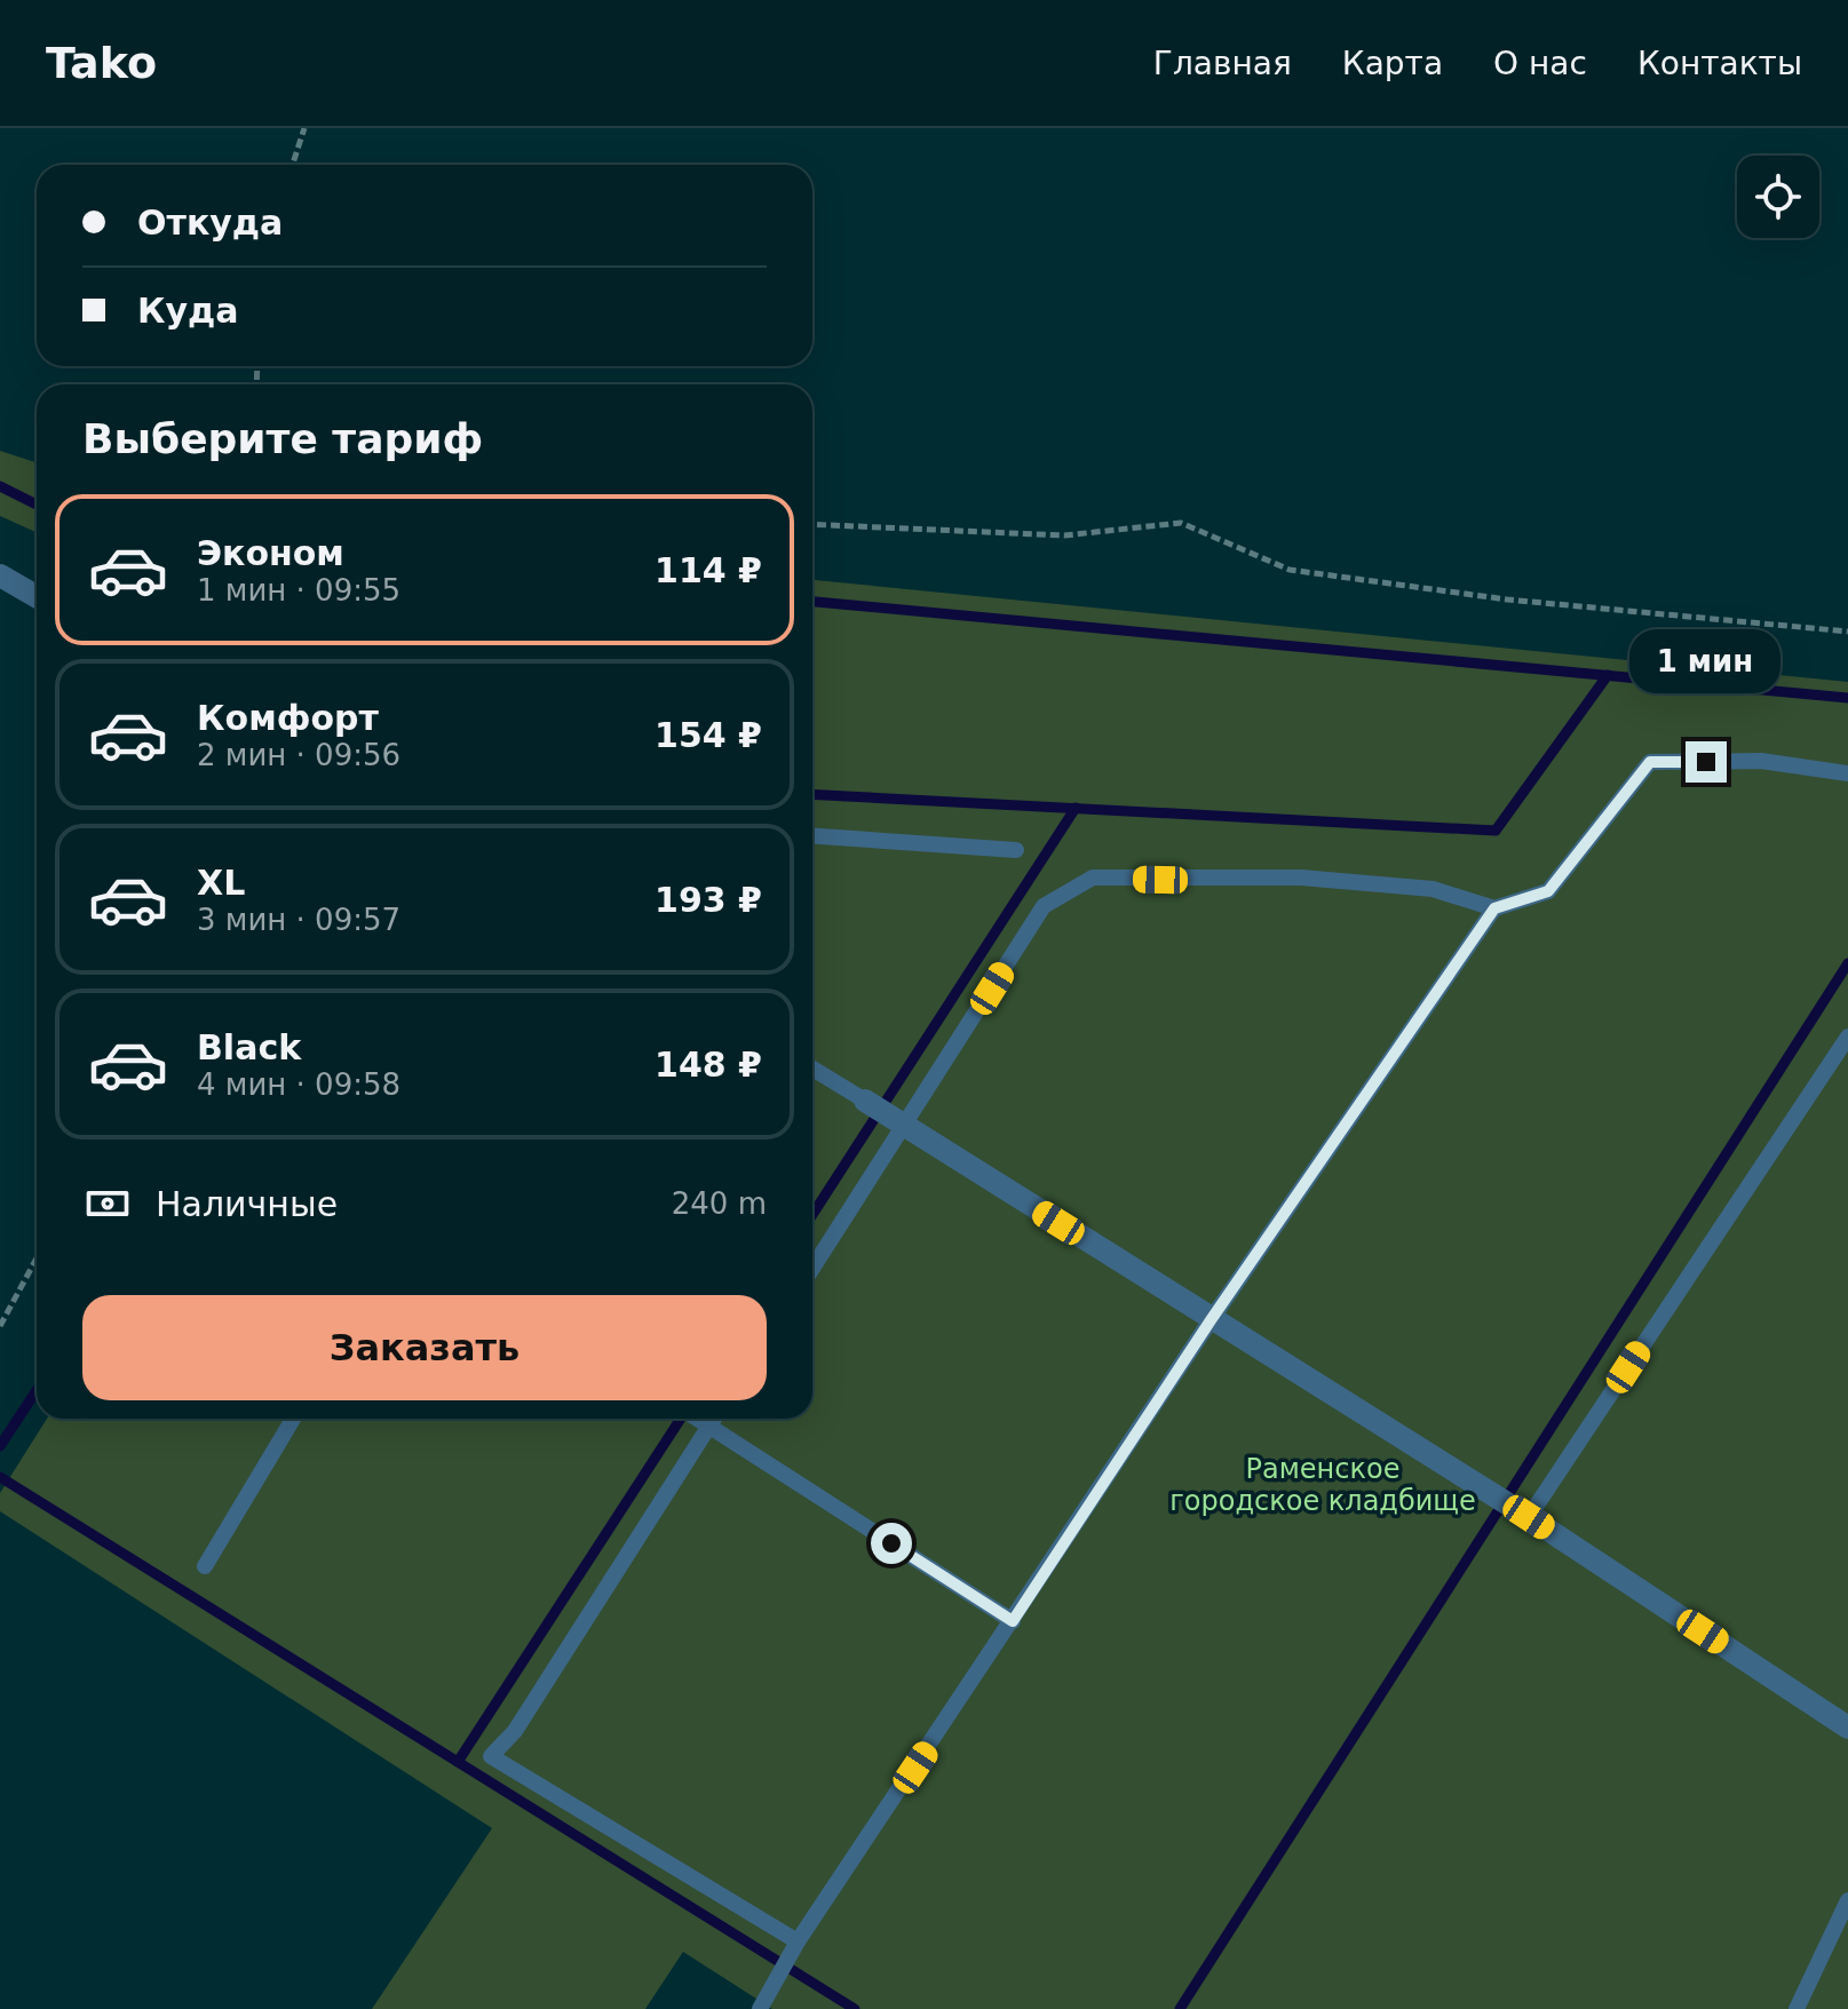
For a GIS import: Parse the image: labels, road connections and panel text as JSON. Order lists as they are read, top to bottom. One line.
{"parks":["Раменское городское кладбище"],"page":{"header":"Tako","nav":["Главная","Карта","О нас","Контакты"],"banner":["Откуда","Куда"],"heading":"Выберите тариф","list":[{"name":"Эконом","note":"1 мин · 09:55","value":"114 ₽"},{"name":"Комфорт","note":"2 мин · 09:56","value":"154 ₽"},{"name":"XL","note":"3 мин · 09:57","value":"193 ₽"},{"name":"Black","note":"4 мин · 09:58","value":"148 ₽"}],"bubble":"1 мин","pay":["Наличные","240 m"],"buttons":"Заказать"}}
